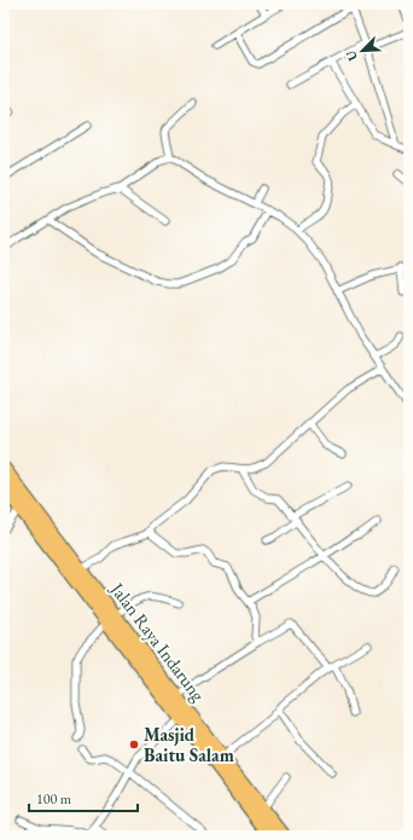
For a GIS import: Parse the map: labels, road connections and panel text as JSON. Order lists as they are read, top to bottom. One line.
{"streets":{"highway":["Jalan Raya Indarung"]},"places":["Masjid Baitu Salam"],"scale_bar":"100 m","north":"bottom left"}
